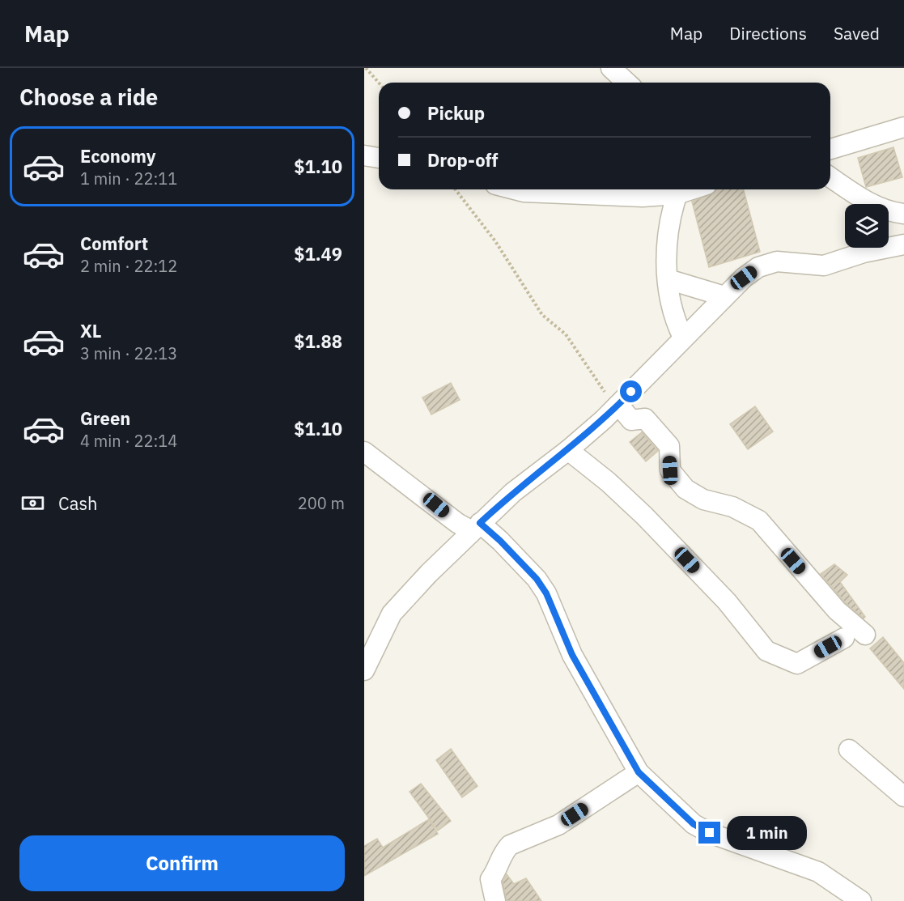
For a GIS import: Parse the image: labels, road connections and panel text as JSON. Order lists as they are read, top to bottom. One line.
{"page":{"header":"Map","nav":["Map","Directions","Saved"],"heading":"Choose a ride","banner":["Pickup","Drop-off"],"list":[{"name":"Economy","note":"1 min · 22:11","value":"$1.10"},{"name":"Comfort","note":"2 min · 22:12","value":"$1.49"},{"name":"XL","note":"3 min · 22:13","value":"$1.88"},{"name":"Green","note":"4 min · 22:14","value":"$1.10"}],"pay":["Cash","200 m"],"bubble":"1 min","buttons":"Confirm"}}
